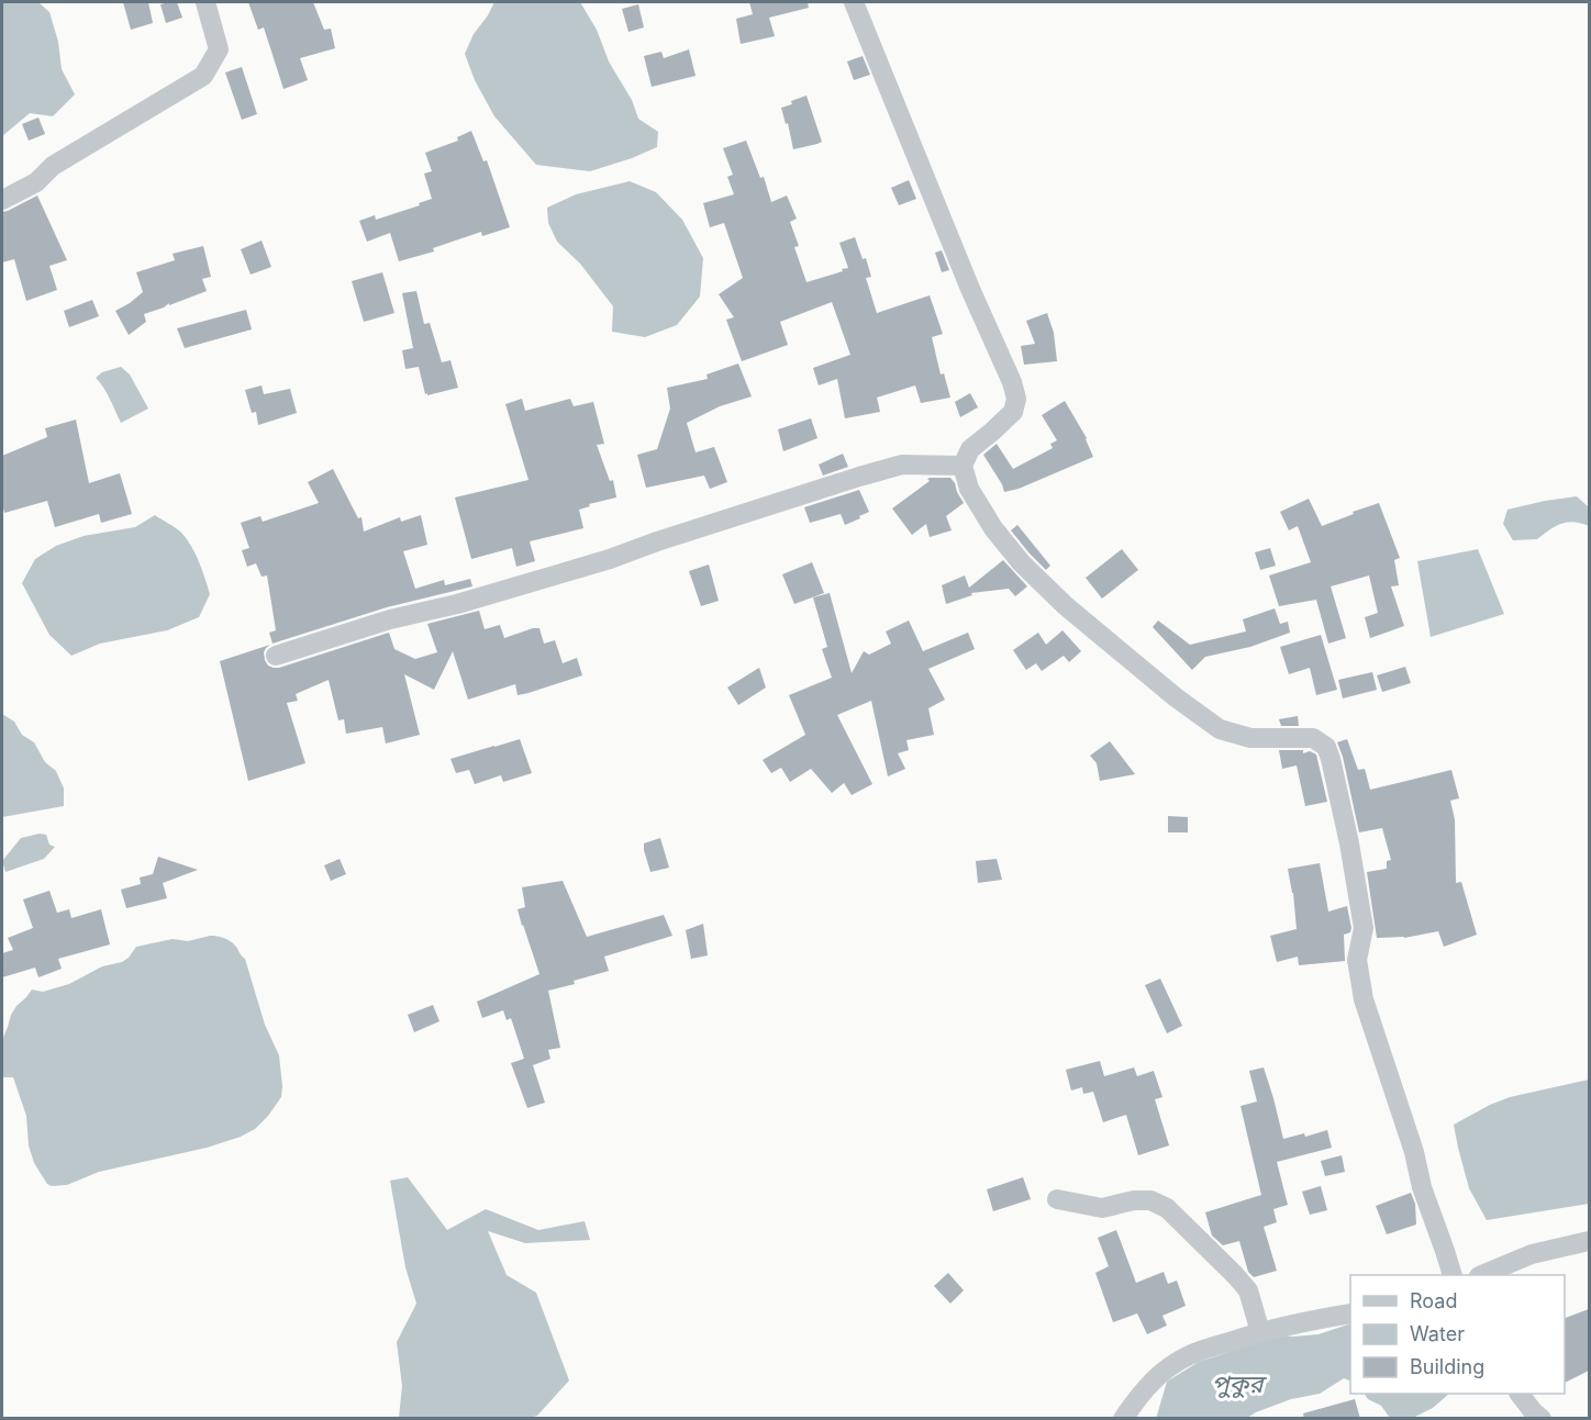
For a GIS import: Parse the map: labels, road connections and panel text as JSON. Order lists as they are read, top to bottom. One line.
{"water":["পুকুর"],"legend":["Road","Water","Building"]}
